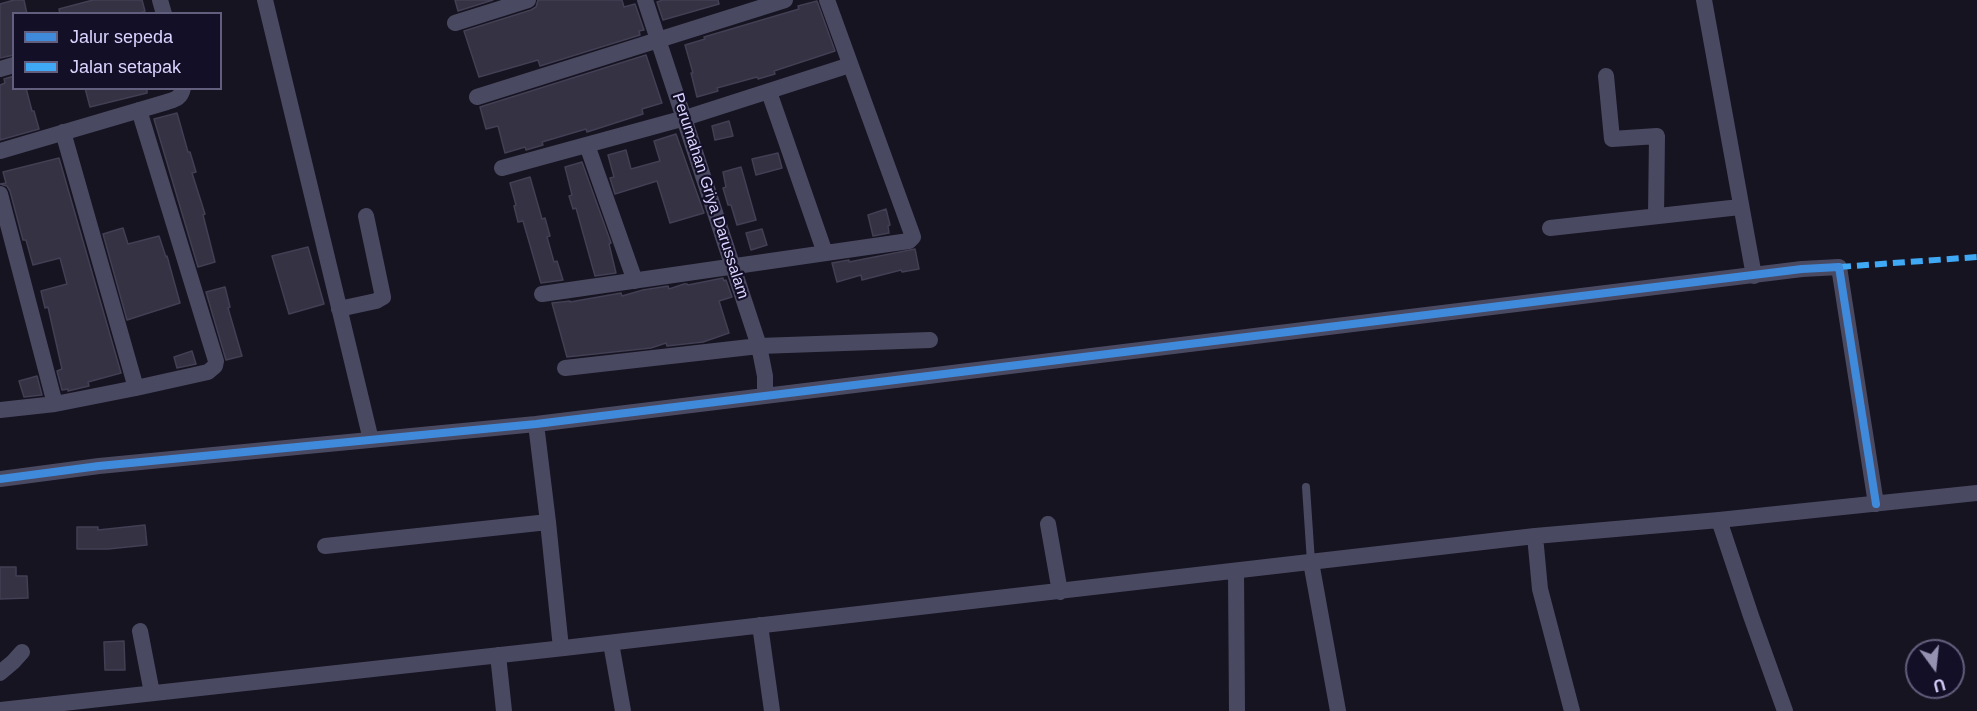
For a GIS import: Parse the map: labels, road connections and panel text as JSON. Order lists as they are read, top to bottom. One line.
{"streets":{"street":["Perumahan Griya Darussalam"]},"legend":["Jalur sepeda","Jalan setapak"],"north":"bottom"}
